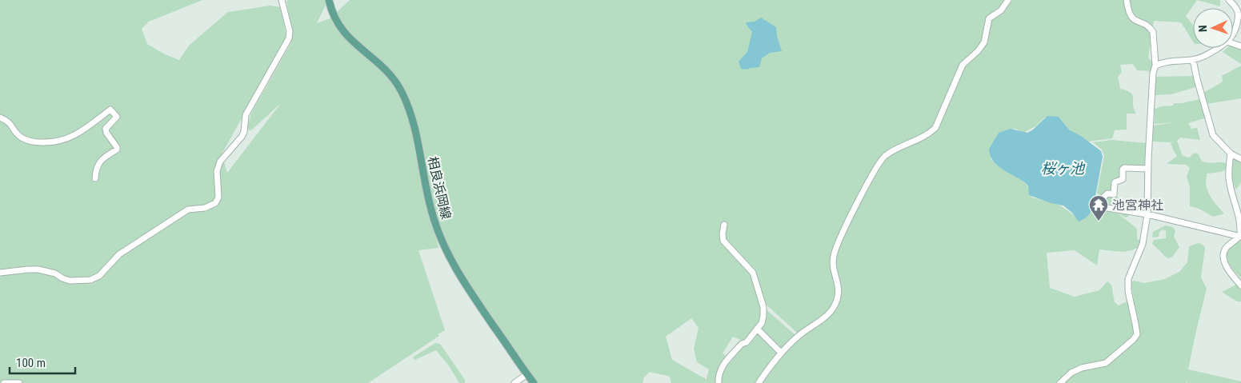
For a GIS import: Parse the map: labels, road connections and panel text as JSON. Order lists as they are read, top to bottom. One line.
{"streets":{"main road":["相良浜岡線"]},"water":["桜ヶ池"],"places":{"temple":["池宮神社"]},"scale_bar":"100 m","north":"left"}
